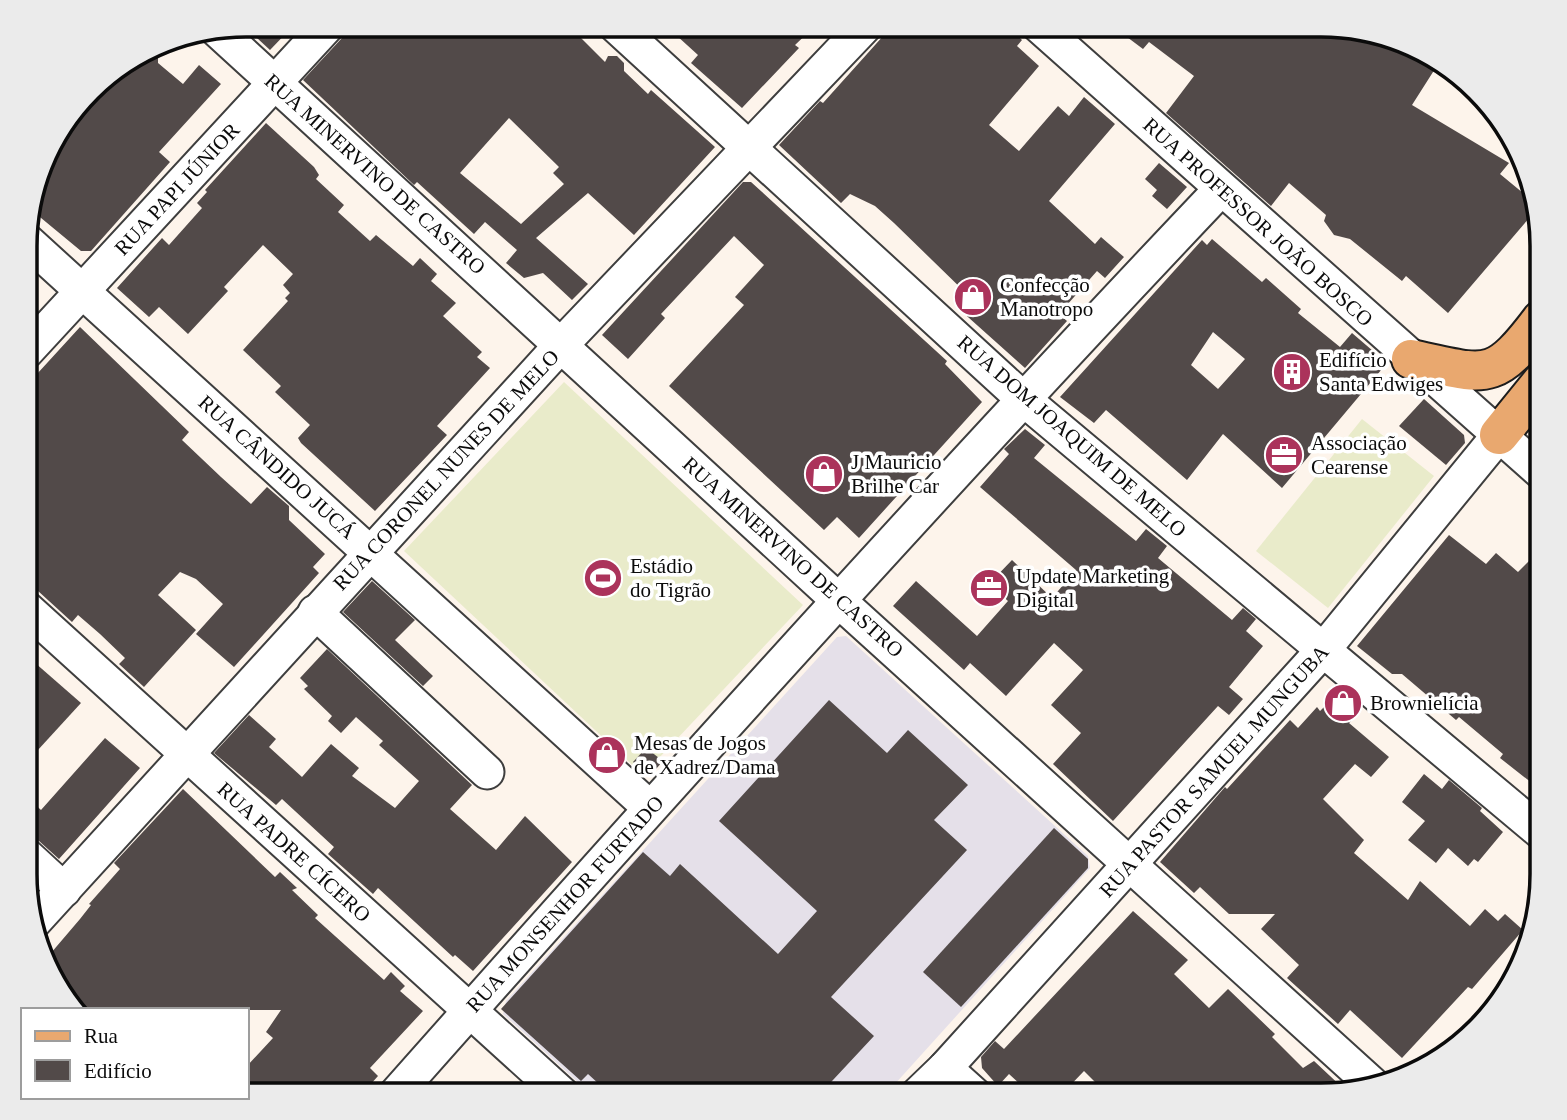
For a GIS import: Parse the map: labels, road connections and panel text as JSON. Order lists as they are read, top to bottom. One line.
{"streets":{"street":["RUA MINERVINO DE CASTRO","RUA PAPI JÚNIOR","RUA PROFESSOR JOÃO BOSCO","RUA DOM JOAQUIM DE MELO","RUA CÂNDIDO JUCÁ","RUA CORONEL NUNES DE MELO","RUA PASTOR SAMUEL MUNGUBA","RUA PADRE CÍCERO","RUA MONSENHOR FURTADO"]},"crossings":[["RUA MINERVINO DE CASTRO","RUA PAPI JÚNIOR"],["RUA MINERVINO DE CASTRO","RUA CORONEL NUNES DE MELO"],["RUA MINERVINO DE CASTRO","RUA PASTOR SAMUEL MUNGUBA"],["RUA MINERVINO DE CASTRO","RUA MONSENHOR FURTADO"],["RUA PAPI JÚNIOR","RUA CÂNDIDO JUCÁ"],["RUA PROFESSOR JOÃO BOSCO","RUA PASTOR SAMUEL MUNGUBA"],["RUA PROFESSOR JOÃO BOSCO","RUA MONSENHOR FURTADO"],["RUA DOM JOAQUIM DE MELO","RUA CORONEL NUNES DE MELO"],["RUA DOM JOAQUIM DE MELO","RUA PASTOR SAMUEL MUNGUBA"],["RUA DOM JOAQUIM DE MELO","RUA MONSENHOR FURTADO"],["RUA CÂNDIDO JUCÁ","RUA CORONEL NUNES DE MELO"],["RUA CÂNDIDO JUCÁ","RUA MONSENHOR FURTADO"],["RUA CORONEL NUNES DE MELO","RUA PADRE CÍCERO"],["RUA PADRE CÍCERO","RUA MONSENHOR FURTADO"]],"places":{"shop":["Confecção Manotropo","J Mauricio Brilhe Car","Brownielícia","Mesas de Jogos de Xadrez/Dama"],"building":["Edifício Santa Edwiges"],"office":["Associação Cearense","Update Marketing Digital"],"sports":["Estádio do Tigrão"]},"legend":["Rua","Edifício"]}
